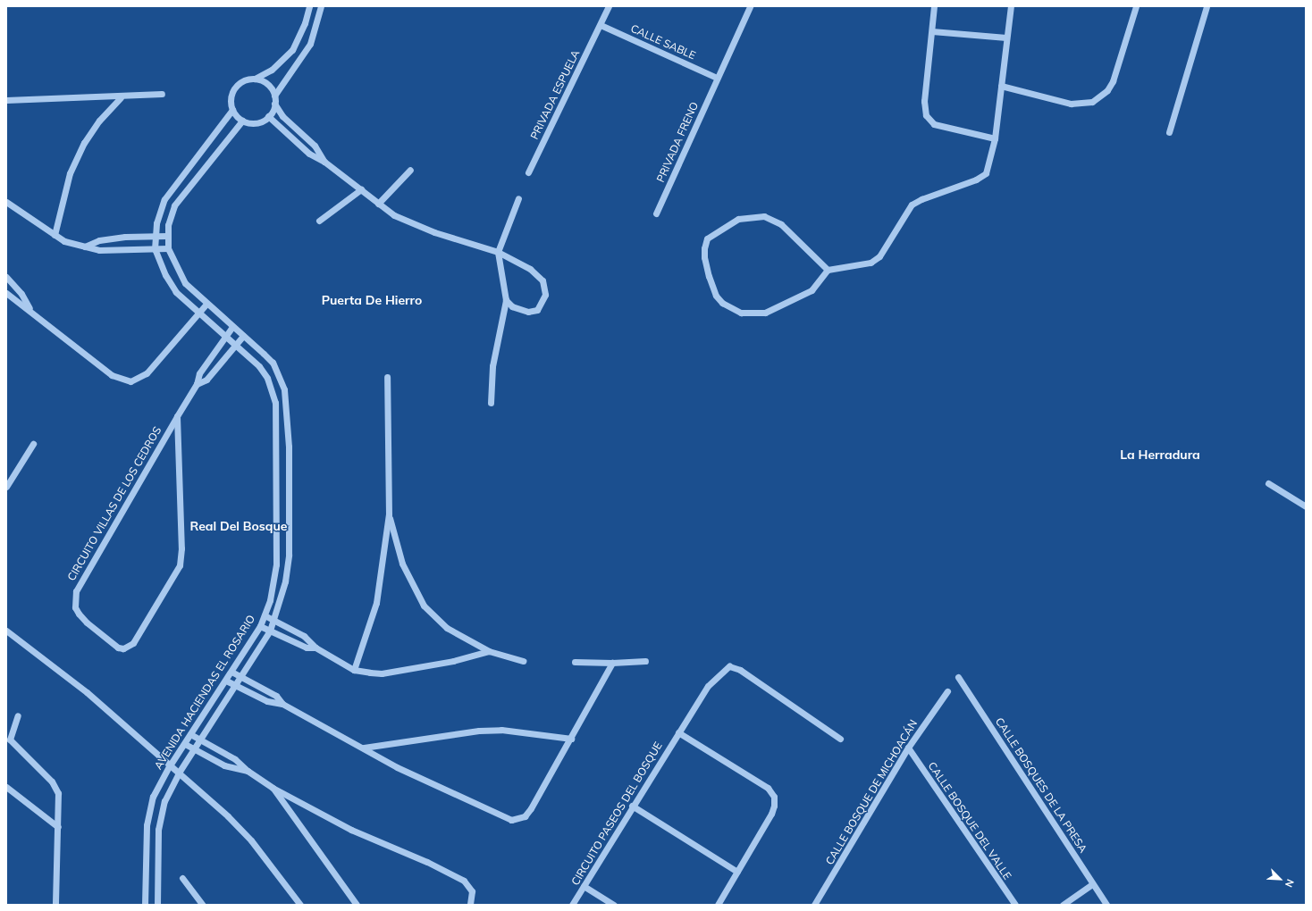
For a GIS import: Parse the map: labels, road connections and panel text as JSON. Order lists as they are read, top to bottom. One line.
{"streets":{"street":["CALLE SABLE","PRIVADA ESPUELA","PRIVADA FRENO","CIRCUITO VILLAS DE LOS CEDROS","AVENIDA HACIENDAS EL ROSARIO","CALLE BOSQUES DE LA PRESA","CALLE BOSQUE DE MICHOACÁN","CIRCUITO PASEOS DEL BOSQUE","CALLE BOSQUE DEL VALLE"]},"crossings":[["CALLE SABLE","PRIVADA ESPUELA"],["CALLE SABLE","PRIVADA FRENO"],["CIRCUITO VILLAS DE LOS CEDROS","AVENIDA HACIENDAS EL ROSARIO"],["CALLE BOSQUE DE MICHOACÁN","CALLE BOSQUE DEL VALLE"]],"districts":["Puerta De Hierro","La Herradura","Real Del Bosque"],"north":"bottom right"}
